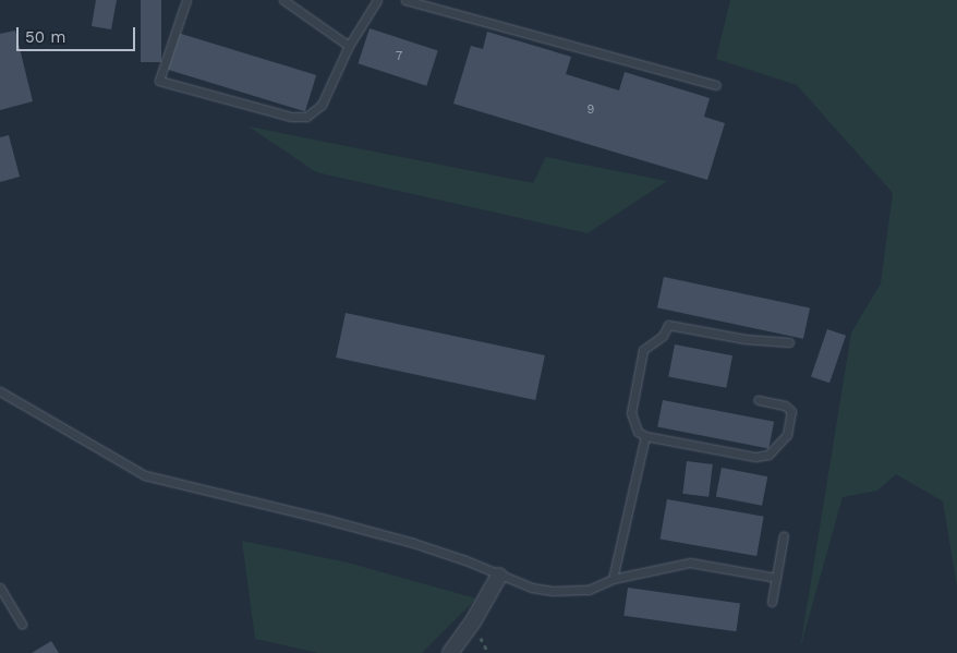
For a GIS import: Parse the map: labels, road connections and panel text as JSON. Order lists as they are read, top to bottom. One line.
{"house_numbers":["7","9"],"scale_bar":"50 m"}
